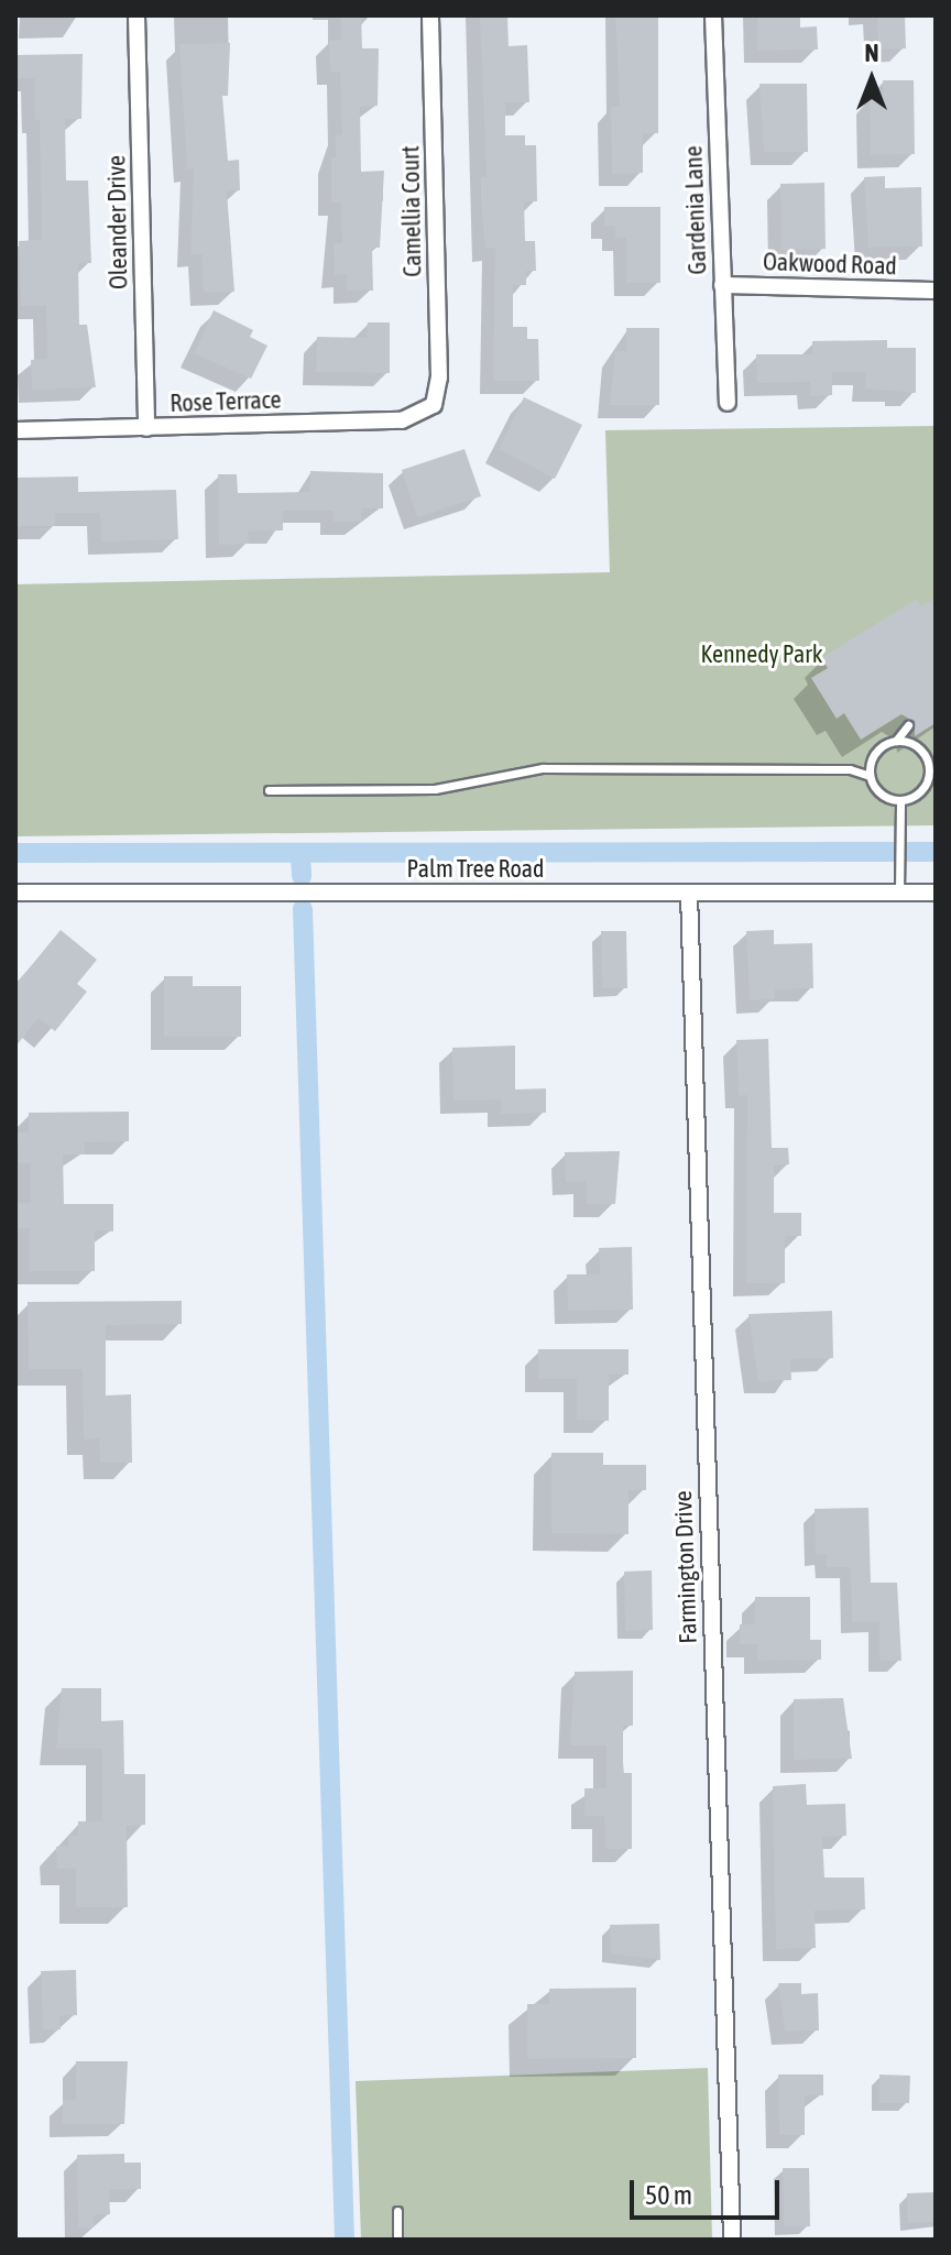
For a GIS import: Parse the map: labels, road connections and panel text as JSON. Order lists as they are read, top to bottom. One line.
{"streets":{"street":["Gardenia Lane","Camellia Court","Oleander Drive","Oakwood Road","Rose Terrace","Palm Tree Road","Farmington Drive"]},"crossings":[["Gardenia Lane","Oakwood Road"],["Camellia Court","Rose Terrace"],["Oleander Drive","Rose Terrace"],["Palm Tree Road","Farmington Drive"]],"parks":["Kennedy Park"],"scale_bar":"50 m","north":"top"}
